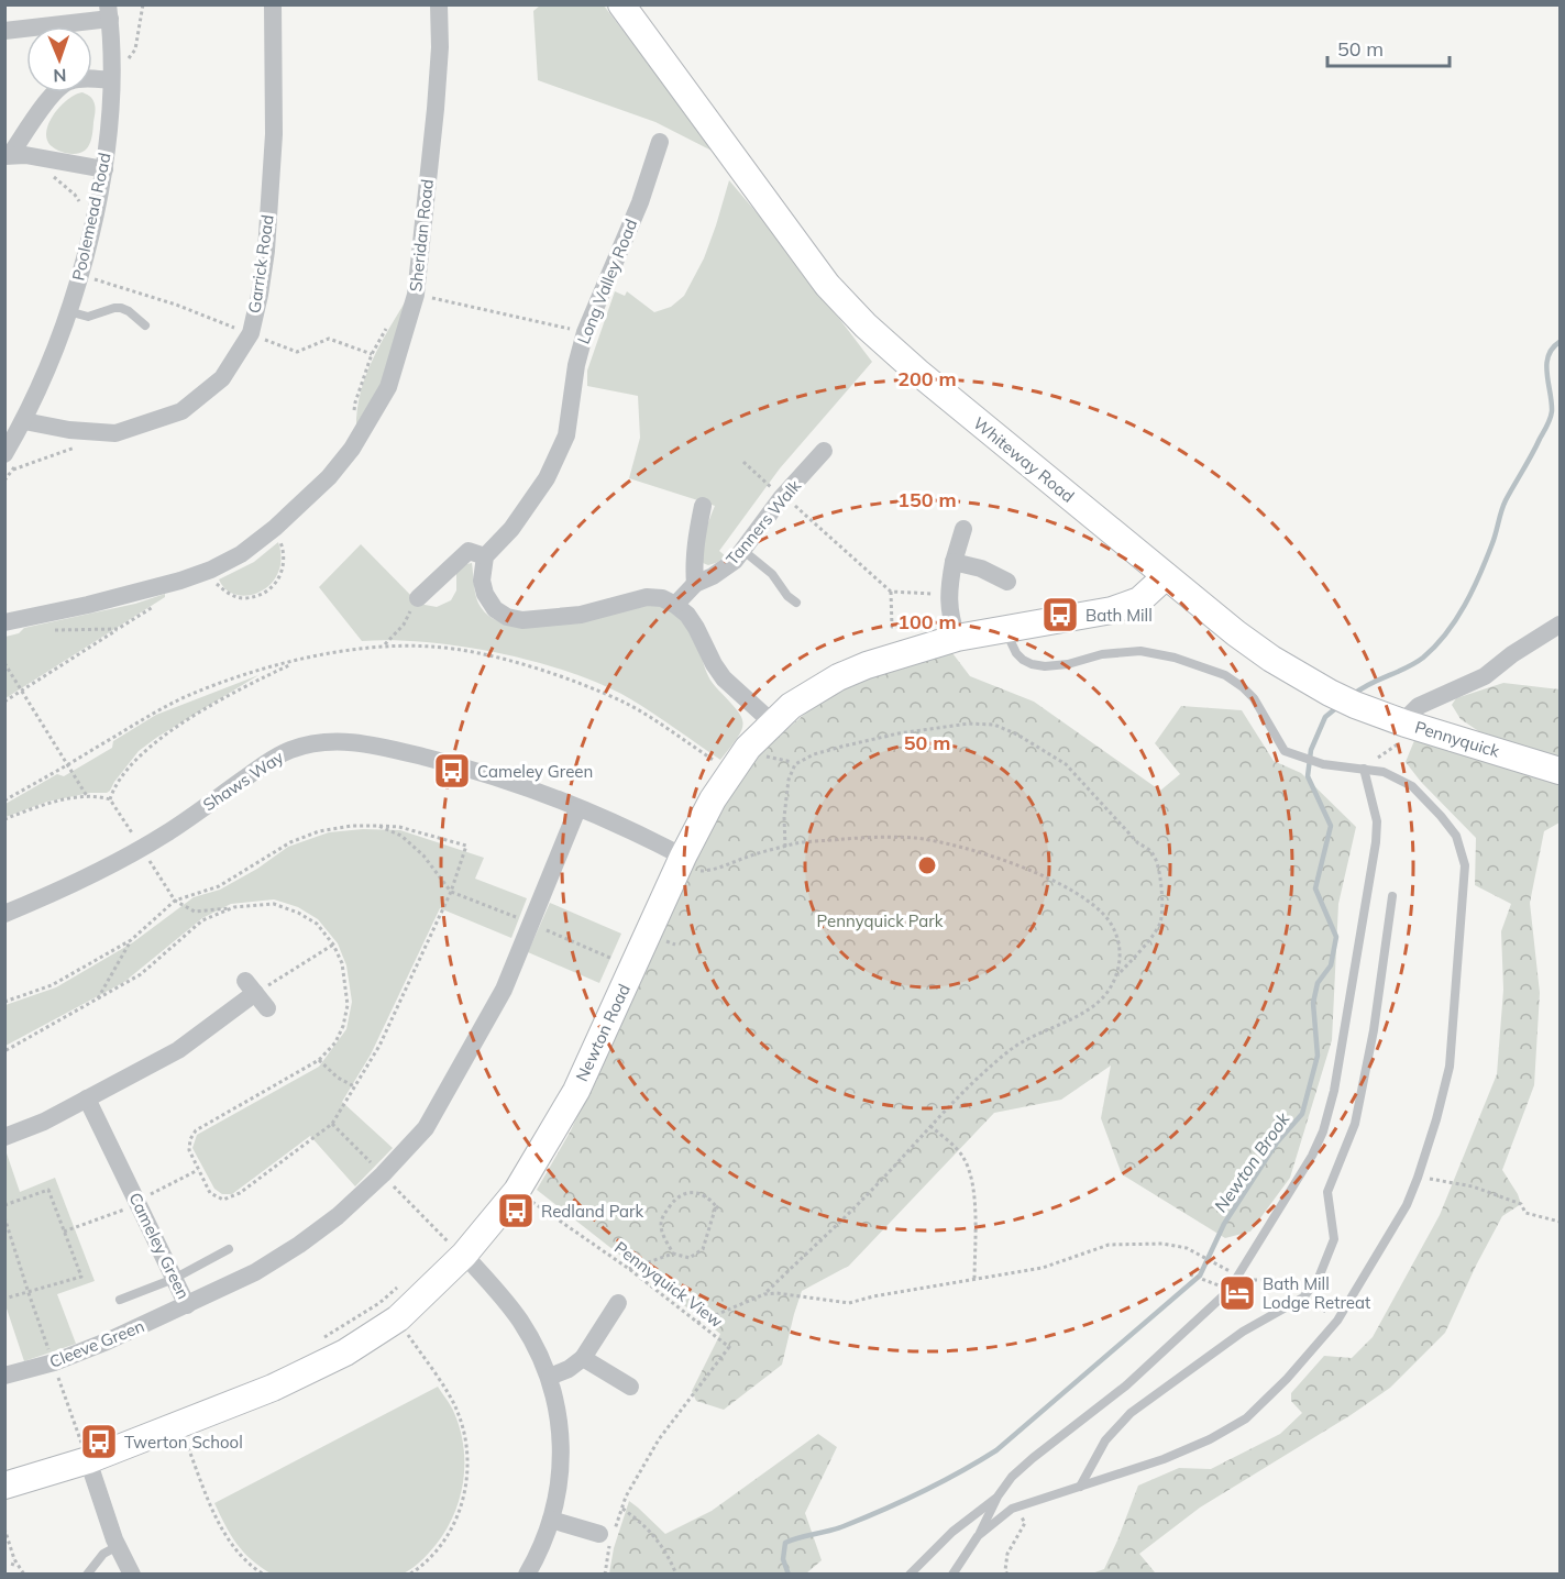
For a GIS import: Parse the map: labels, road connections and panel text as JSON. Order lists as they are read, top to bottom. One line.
{"streets":{"street":["Poolemead Road","Sheridan Road","Garrick Road","Long Valley Road","Whiteway Road","Tanners Walk","Pennyquick","Shaws Way","Newton Road","Cameley Green","Cleeve Green"],"path":["Pennyquick View"]},"crossings":[["Poolemead Road","Garrick Road"],["Whiteway Road","Pennyquick"],["Whiteway Road","Newton Road"],["Shaws Way","Newton Road"],["Shaws Way","Cameley Green"],["Newton Road","Pennyquick View"],["Cameley Green","Cleeve Green"]],"water":["Newton Brook"],"parks":["Pennyquick Park"],"places":{"bus stop":["Bath Mill","Cameley Green","Redland Park","Twerton School"],"hotel":["Bath Mill Lodge Retreat"]},"scale_bar":"50 m","north":"bottom","rings":["200 m","150 m","100 m","50 m"]}
